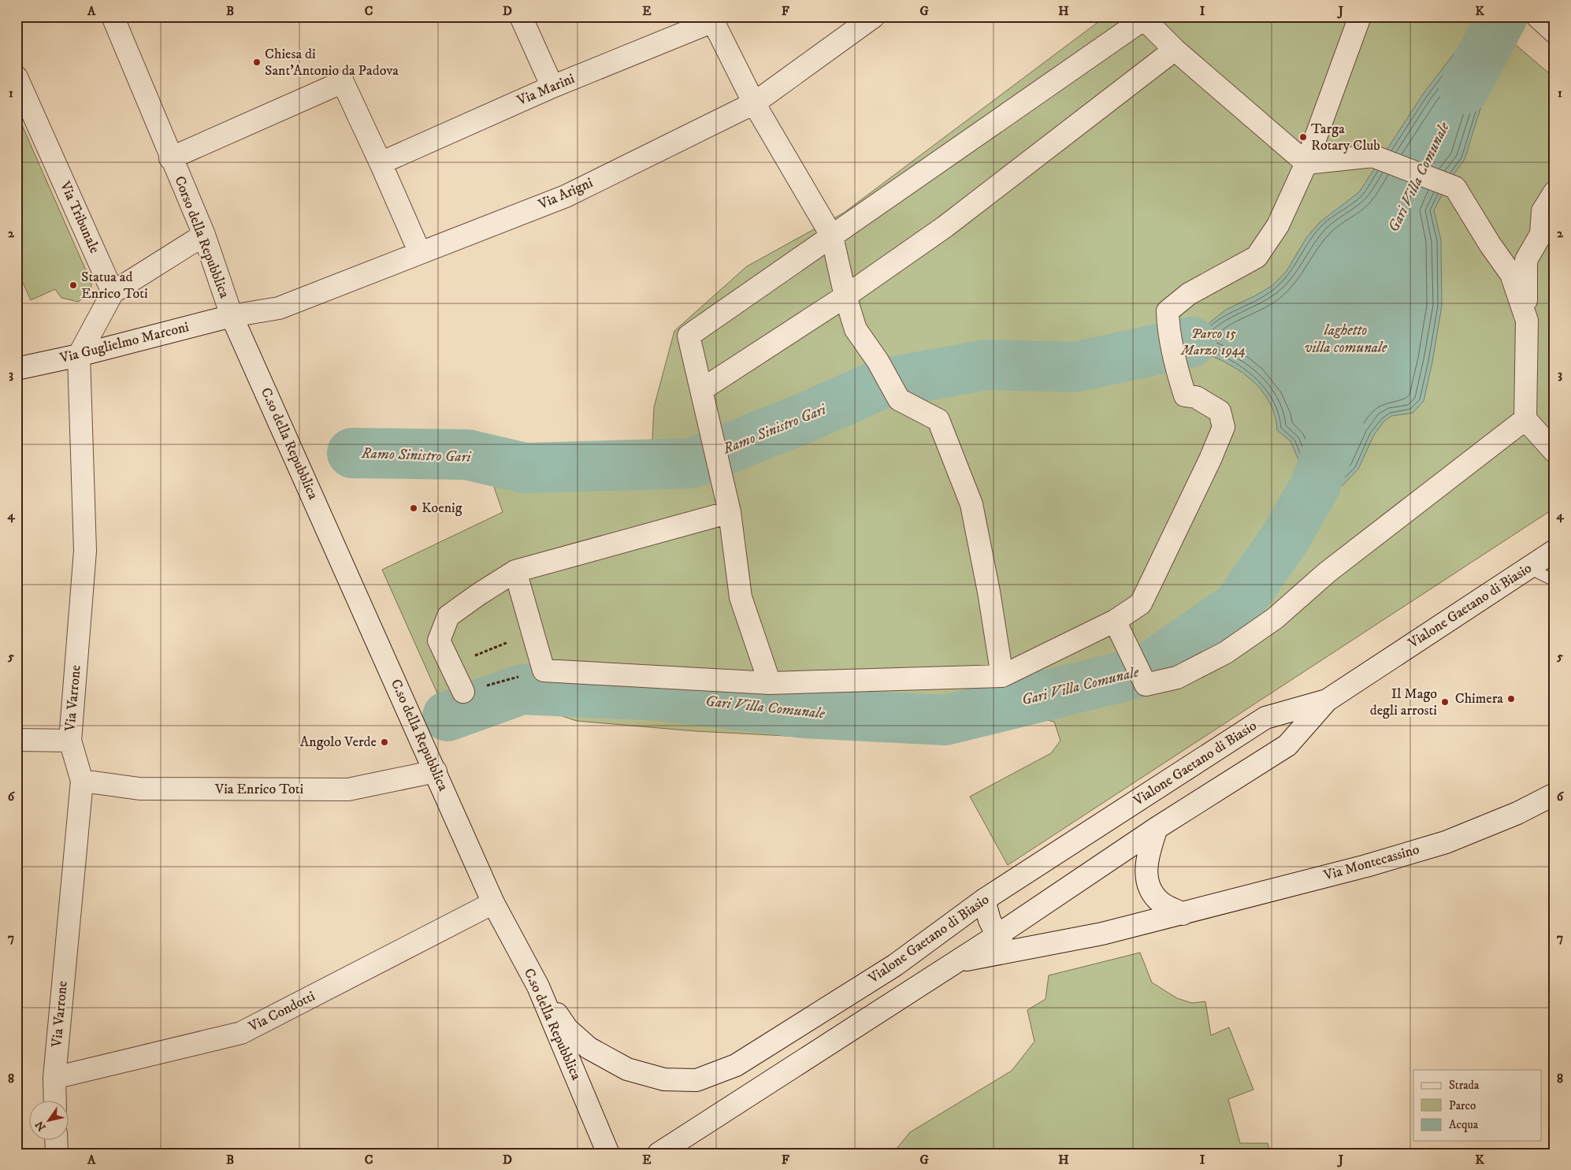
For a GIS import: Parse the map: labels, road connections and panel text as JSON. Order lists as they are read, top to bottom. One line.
{"streets":{"street":["Via Marini","Via Arigni","Via Tribunale","Corso della Repubblica","Via Guglielmo Marconi","C.so della Repubblica","Vialone Gaetano di Biasio","Via Varrone","Via Enrico Toti","Via Montecassino","Via Condotti"]},"crossings":[["Via Marini","Corso della Repubblica"],["Via Arigni","Corso della Repubblica"],["Via Arigni","Via Guglielmo Marconi"],["Via Arigni","C.so della Repubblica"],["Corso della Repubblica","Via Guglielmo Marconi"],["Corso della Repubblica","C.so della Repubblica"],["Via Guglielmo Marconi","C.so della Repubblica"],["Via Guglielmo Marconi","Via Varrone"],["C.so della Repubblica","Vialone Gaetano di Biasio"],["C.so della Repubblica","Via Enrico Toti"],["C.so della Repubblica","Via Condotti"],["Vialone Gaetano di Biasio","Via Montecassino"],["Via Varrone","Via Enrico Toti"],["Via Varrone","Via Condotti"]],"water":["Gari Villa Comunale","laghetto villa comunale","Ramo Sinistro Gari"],"parks":["Parco 15 Marzo 1944"],"places":["Chiesa di Sant'Antonio da Padova","Targa Rotary Club","Statua ad Enrico Toti","Koenig","Chimera","Il Mago degli arrosti","Angolo Verde"],"legend":["Strada","Parco","Acqua"],"north":"bottom left","grid":{"columns":["A","B","C","D","E","F","G","H","I","J","K"],"rows":["1","2","3","4","5","6","7","8"]}}
